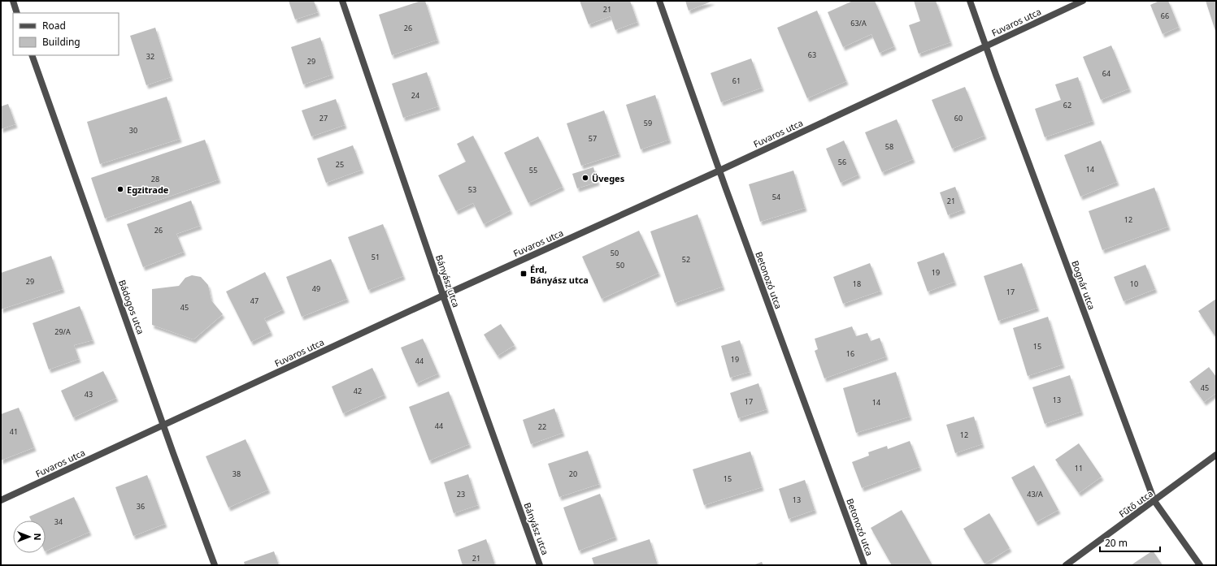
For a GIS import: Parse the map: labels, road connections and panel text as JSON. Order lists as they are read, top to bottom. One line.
{"streets":{"street":["Fuvaros utca","Betonozó utca","Bányász utca","Bognár utca","Bádogos utca","Fűtő utca"]},"crossings":[["Fuvaros utca","Betonozó utca"],["Fuvaros utca","Bányász utca"],["Fuvaros utca","Bognár utca"],["Fuvaros utca","Bádogos utca"],["Bognár utca","Fűtő utca"]],"places":{"other":["Üveges","Egzitrade"],"transit":["Érd, Bányász utca"]},"house_numbers":["21","66","63/A","26","63","32","29","64","61","24","62","27","60","59","30","57","58","56","25","14","55","28","53","54","21","12","26","50","51","52","50","19","29","18","10","49","17","47","45","29/A","15","16","19","44","45","42","43","13","17","14","44","22","41","12","11","38","20","15","23","43/A","13","36","34","21"],"legend":["Road","Building"],"scale_bar":"20 m","north":"right"}
